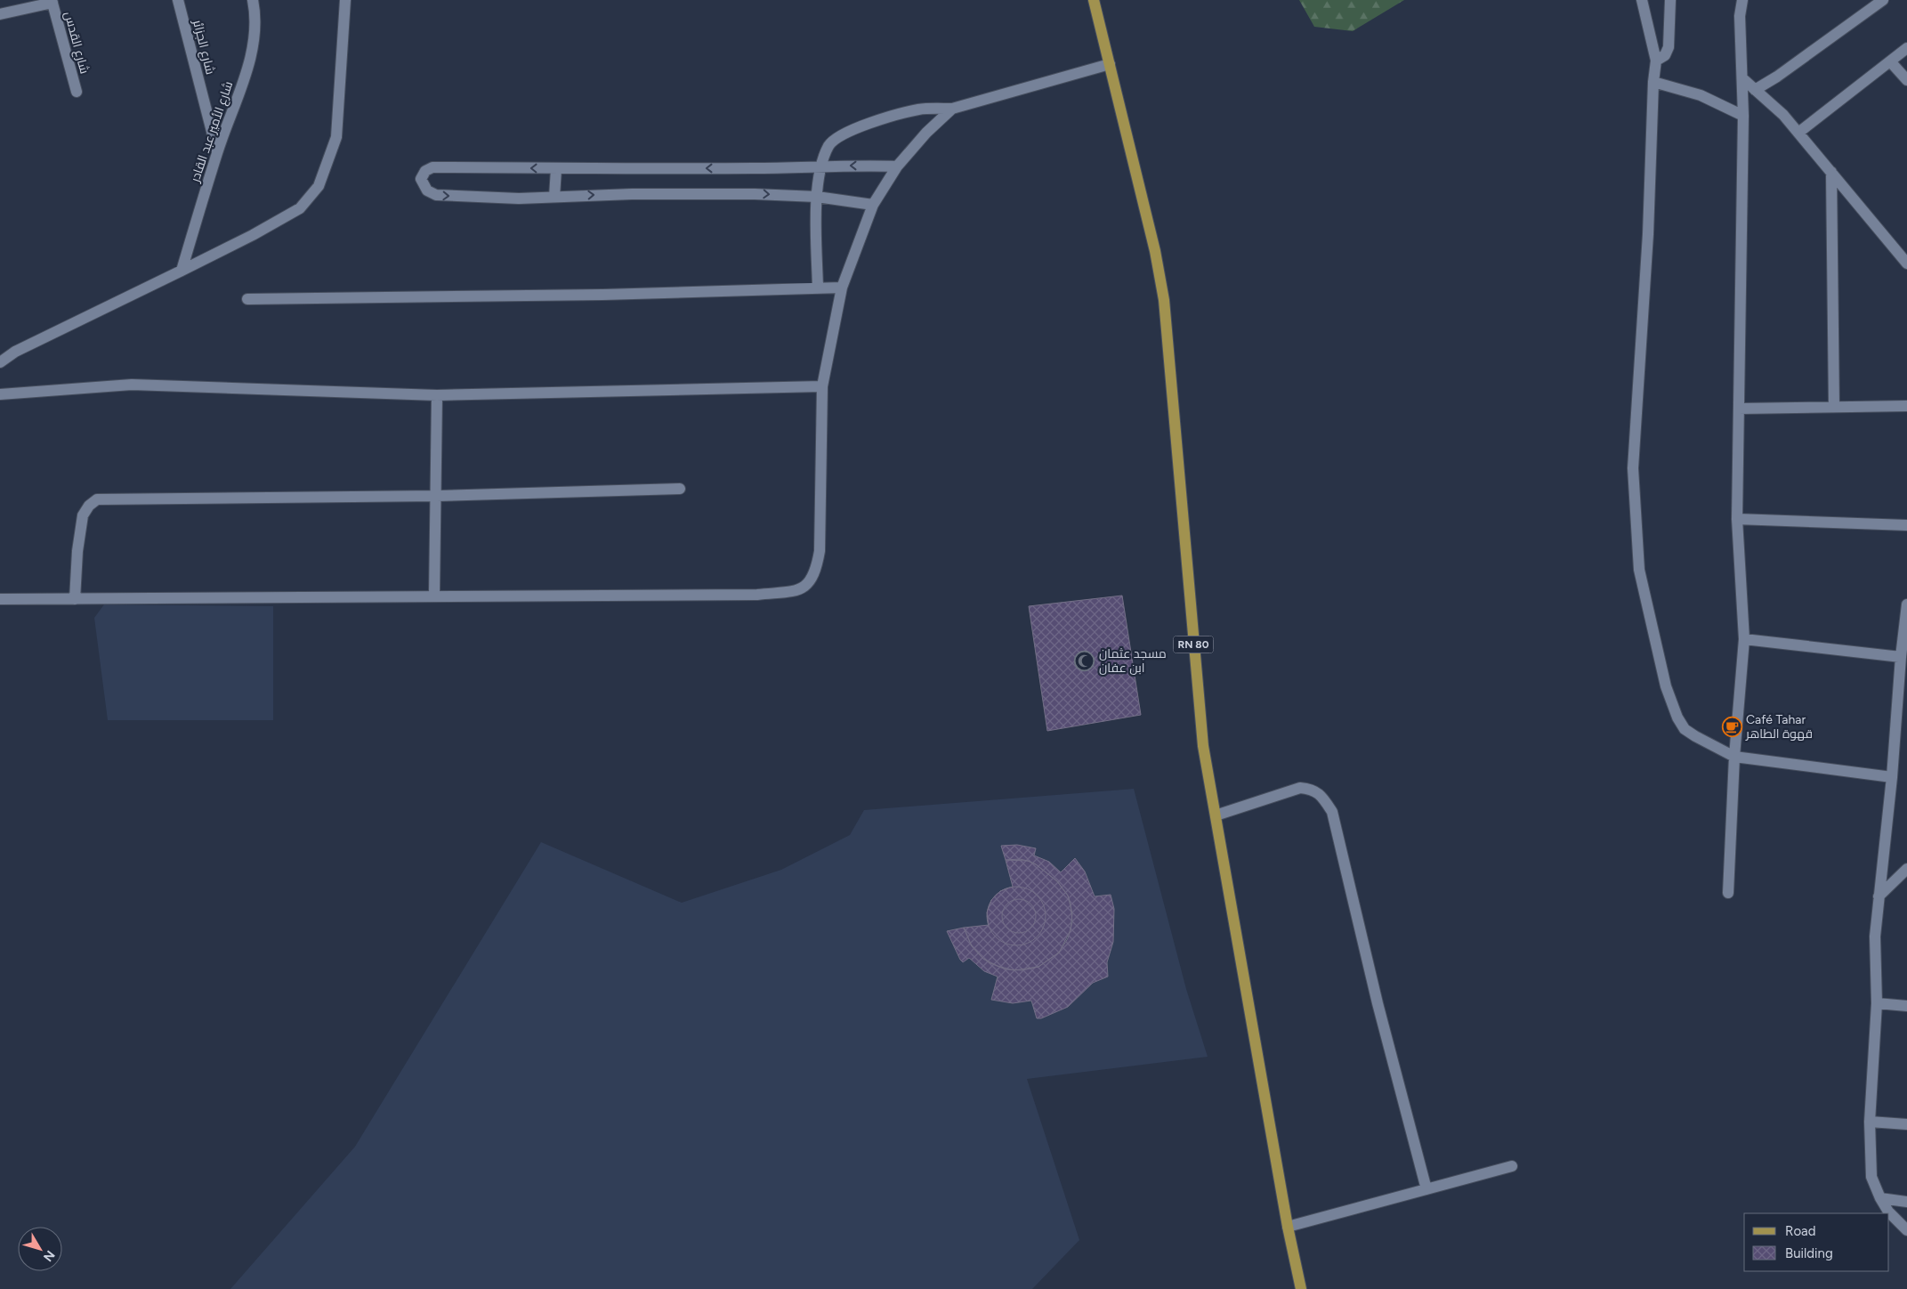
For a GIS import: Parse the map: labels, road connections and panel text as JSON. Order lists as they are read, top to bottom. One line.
{"streets":{"main road":["RN 80"],"street":["شارع القدس","شارع الجزائر","شارع الأمير عبد القادر"]},"crossings":[["شارع الجزائر","شارع الأمير عبد القادر"]],"places":{"mosque":["مسجد عثمان ابن عفان"],"cafe":["Café Tahar قهوة الطاهر"]},"legend":["Road","Building"],"north":"bottom right"}
